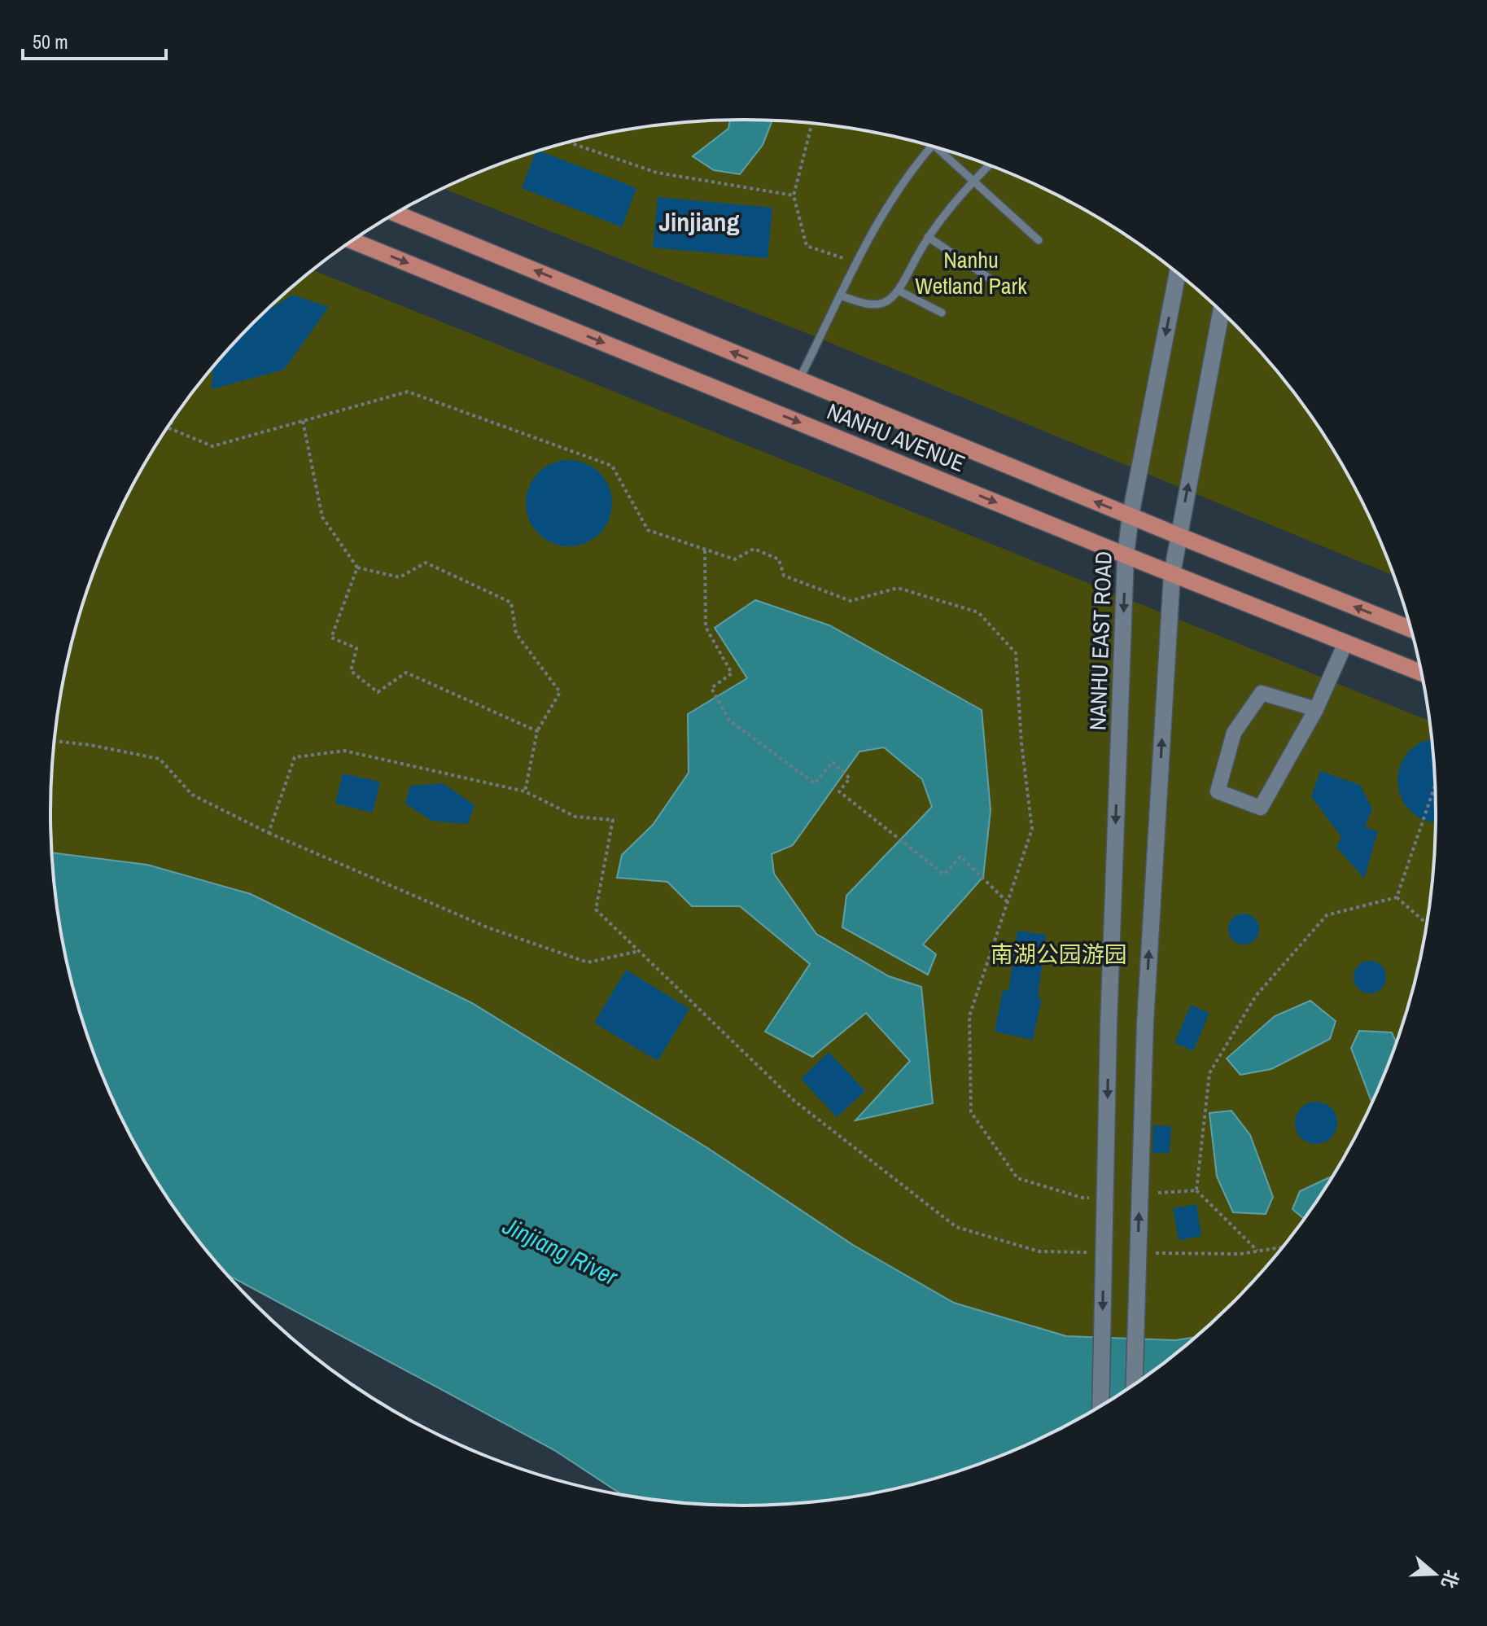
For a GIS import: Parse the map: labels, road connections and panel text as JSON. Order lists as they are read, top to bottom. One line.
{"streets":{"main road":["NANHU AVENUE","NANHU EAST ROAD"]},"crossings":[["NANHU AVENUE","NANHU EAST ROAD"]],"districts":["Jinjiang"],"water":["Jinjiang River"],"parks":["Nanhu Wetland Park","南湖公园游园"],"scale_bar":"50 m","north":"right"}
